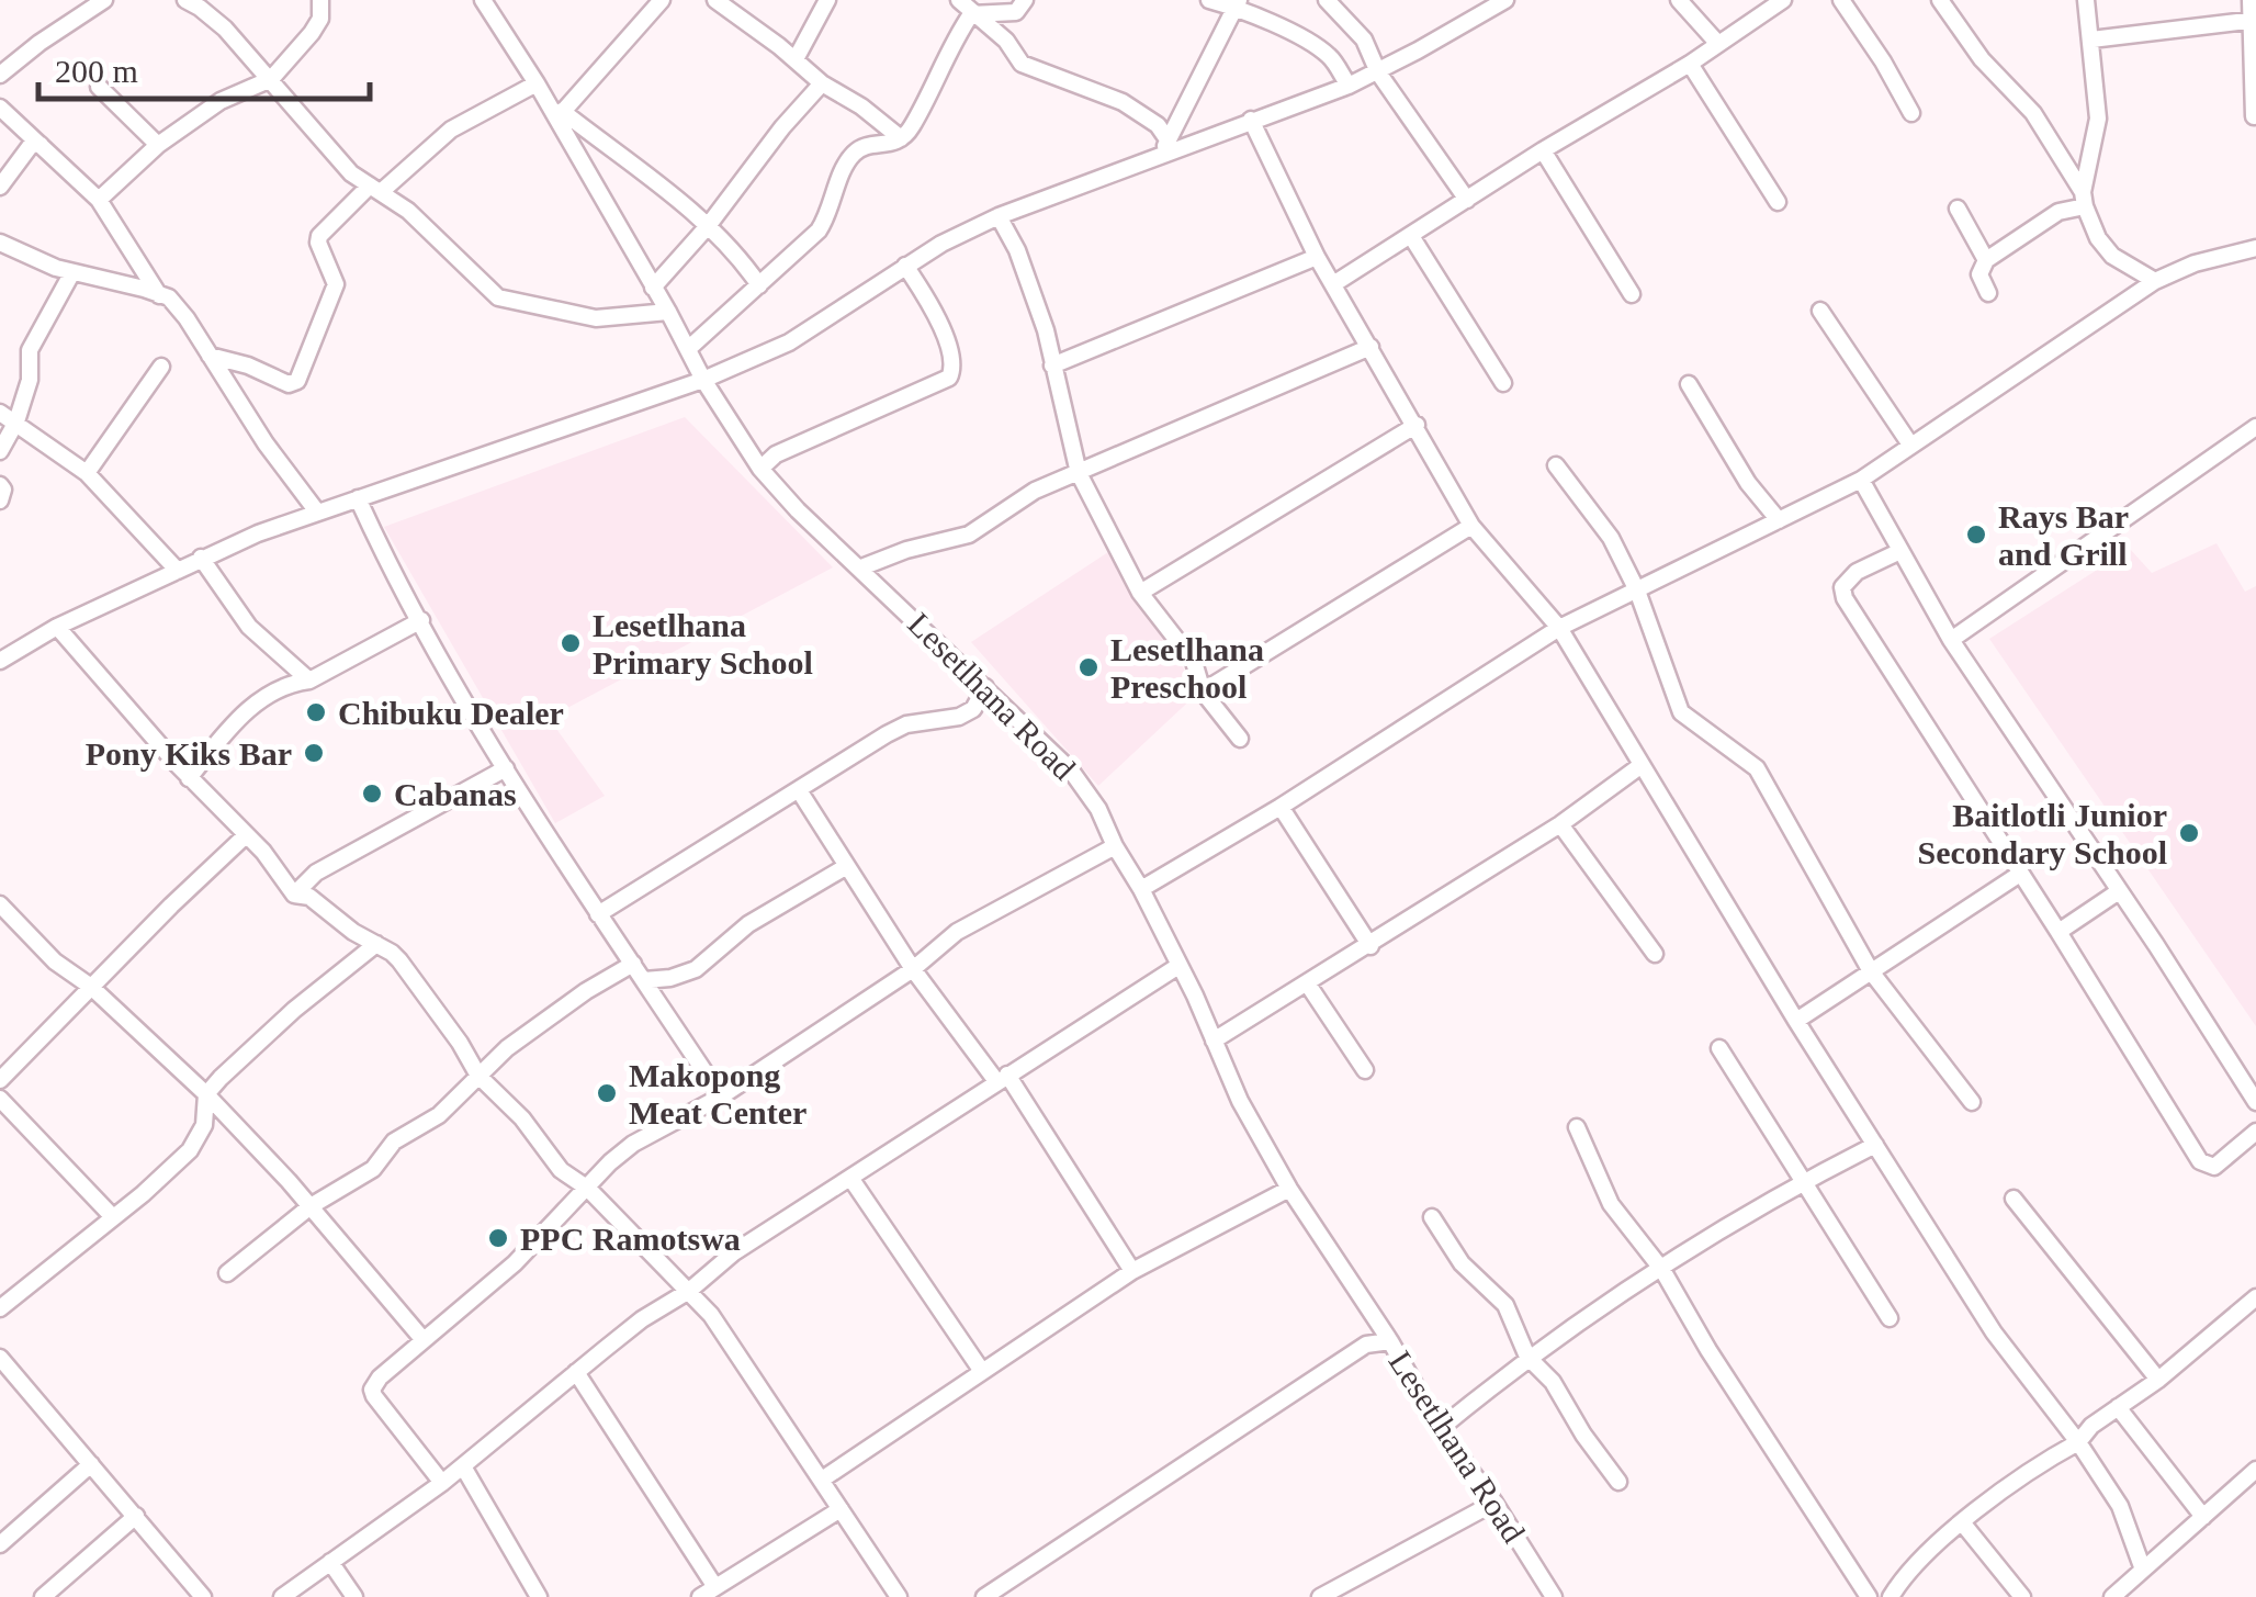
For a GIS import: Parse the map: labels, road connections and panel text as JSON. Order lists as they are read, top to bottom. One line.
{"streets":{"street":["Lesetlhana Road"]},"places":["Rays Bar and Grill","Lesetlhana Primary School","Lesetlhana Preschool","Chibuku Dealer","Pony Kiks Bar","Cabanas","Baitlotli Junior Secondary School","Makopong Meat Center","PPC Ramotswa"],"scale_bar":"200 m"}
